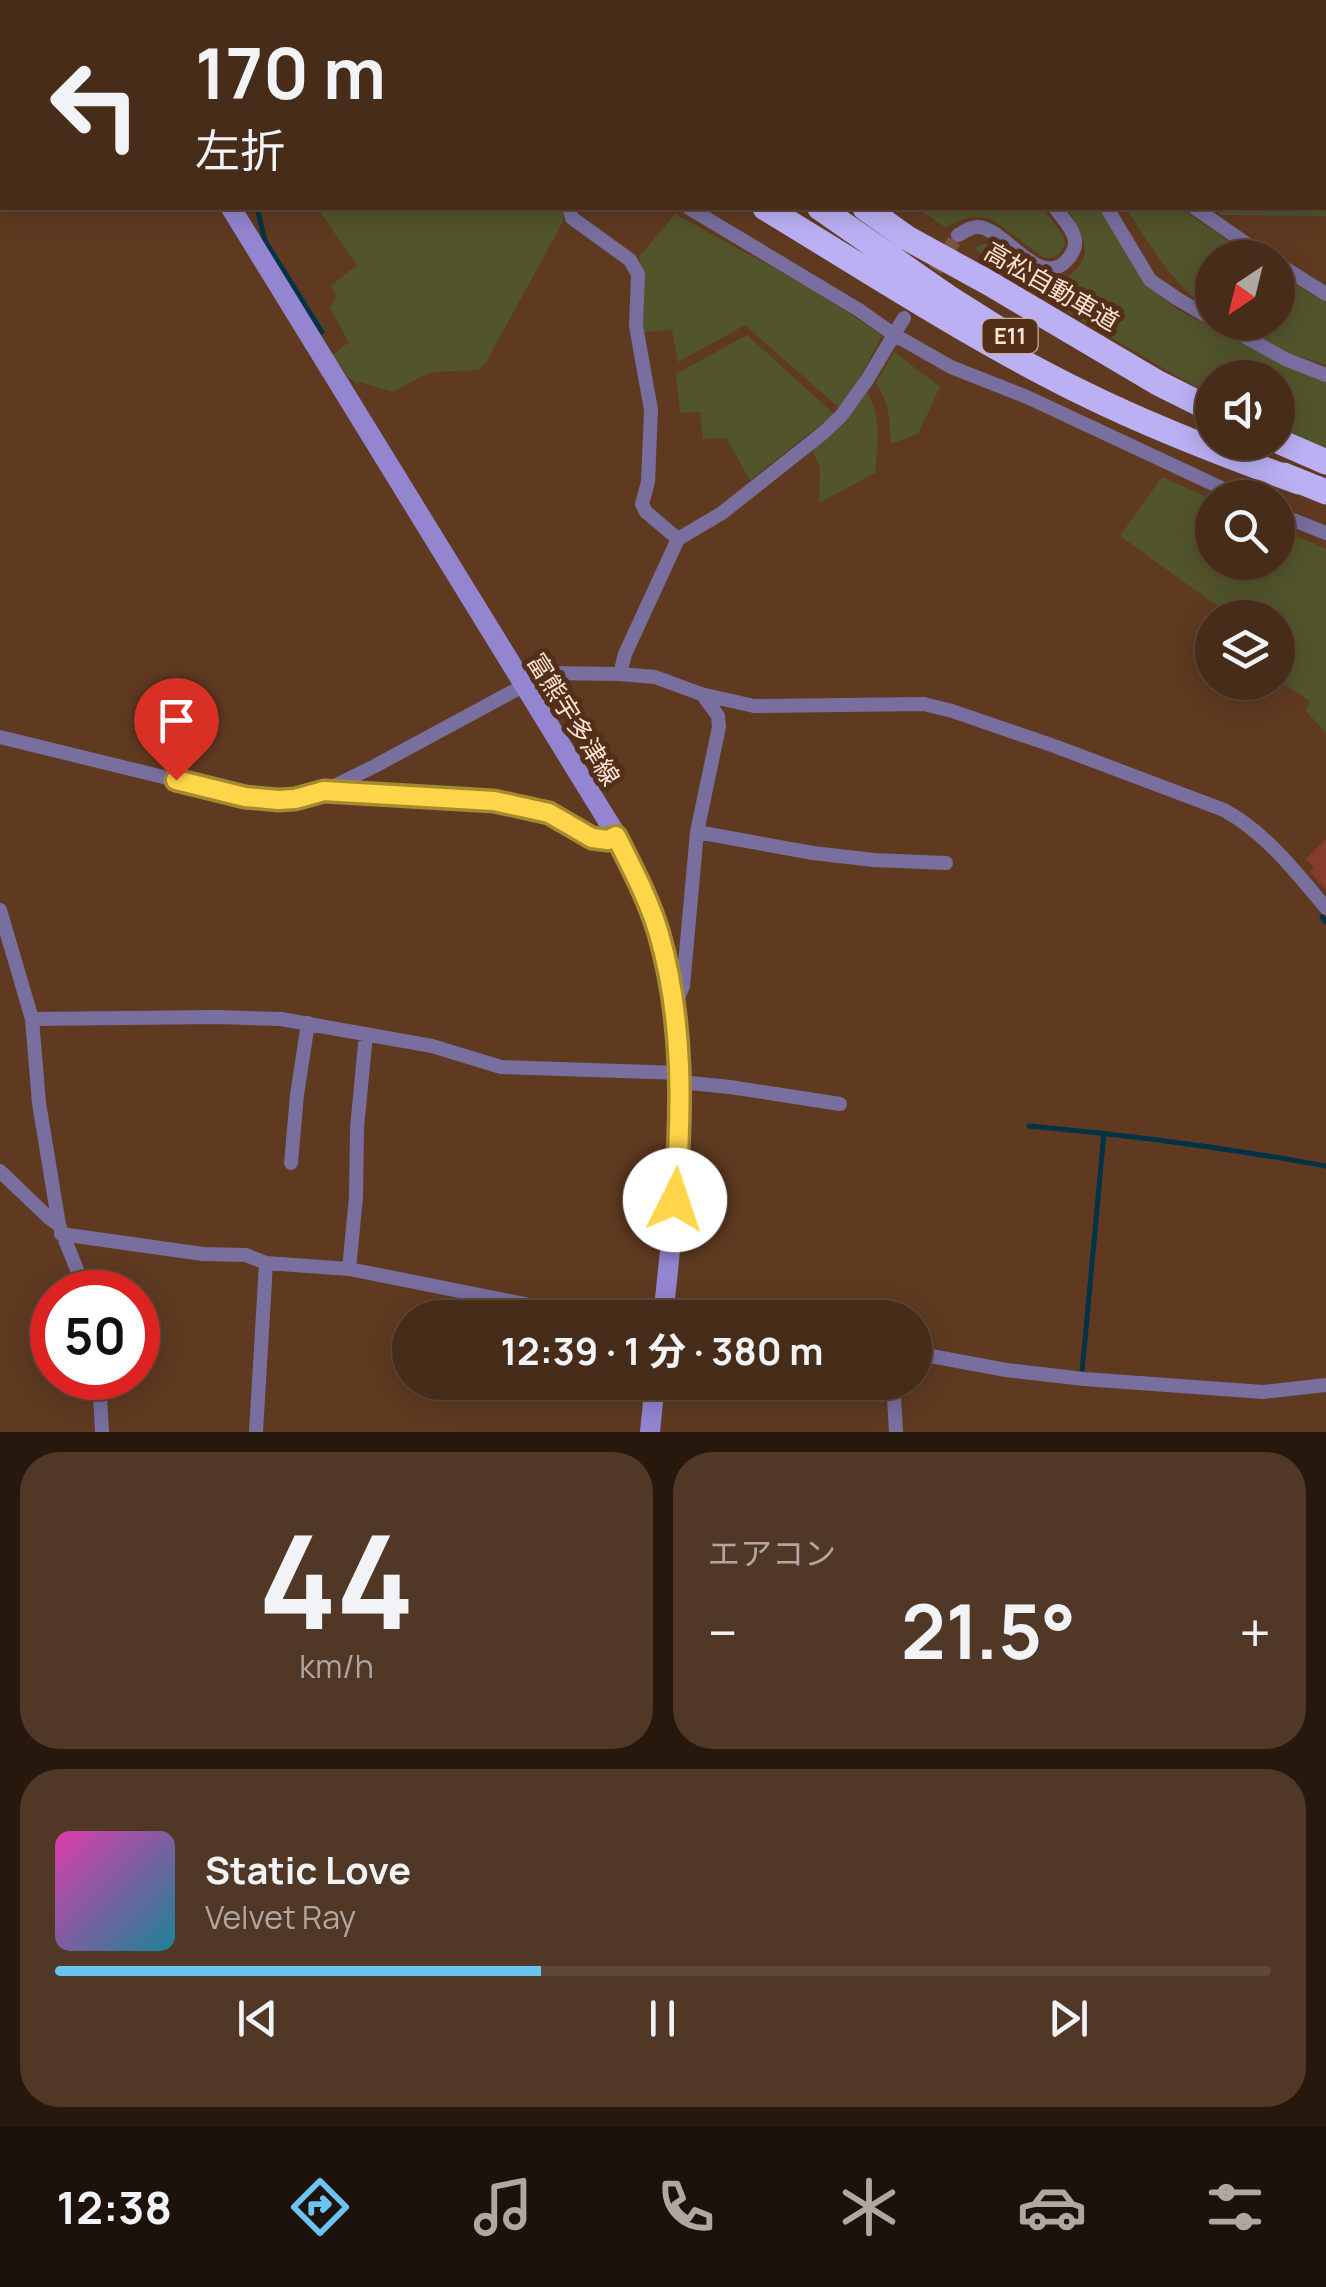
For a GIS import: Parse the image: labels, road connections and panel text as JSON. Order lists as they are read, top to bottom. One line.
{"streets":{"highway":["高松自動車道","E11"],"main road":["富熊宇多津線"]},"north":"bottom left","page":{"turn":["170 m","左折"],"limit":"50","trip":"12:39 · 1 分 · 380 m","tile":[["44","km/h"],"エアコン"],"heat":["−","21.5°","+"],"song":["Static Love","Velvet Ray"],"tabs":"12:38"}}
